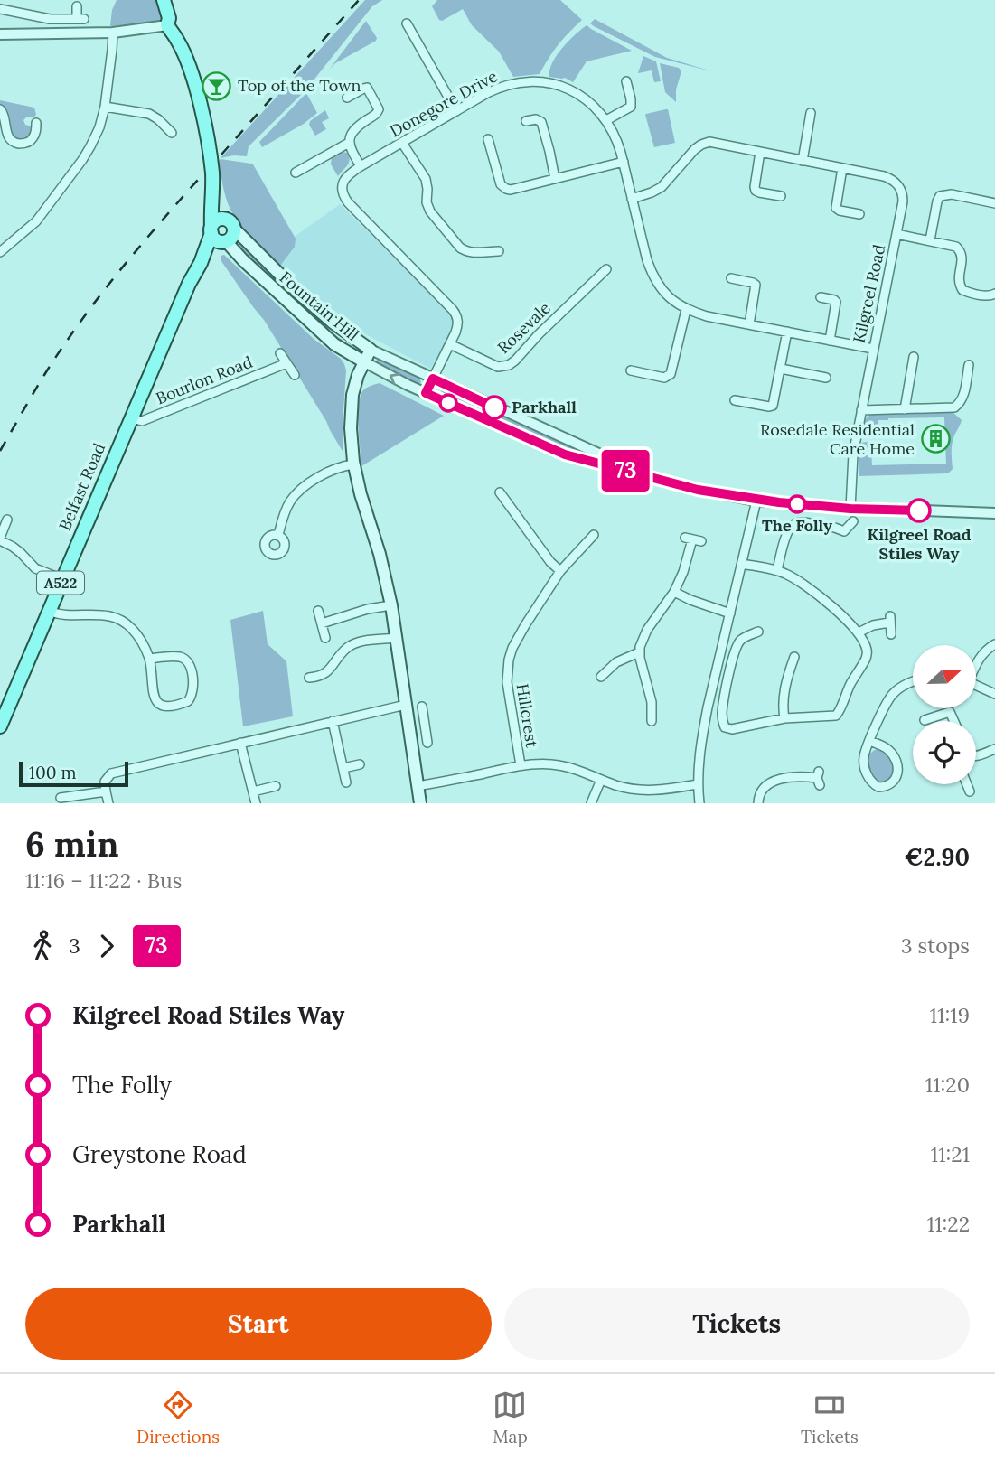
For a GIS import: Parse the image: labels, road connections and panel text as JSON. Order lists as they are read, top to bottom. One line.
{"streets":{"main road":["Fountain Hill","Belfast Road","A522"],"street":["Donegore Drive","Kilgreel Road","Rosevale","Bourlon Road","Hillcrest"]},"crossings":[["Donegore Drive","Kilgreel Road"],["Donegore Drive","Fountain Hill"],["Donegore Drive","Rosevale"],["Kilgreel Road","Fountain Hill"],["Fountain Hill","Belfast Road"],["Fountain Hill","A522"],["Bourlon Road","Belfast Road"],["Belfast Road","A522"]],"places":{"bar":["Top of the Town"],"other":["Parkhall","The Folly","Kilgreel Road Stiles Way"],"building":["Rosedale Residential Care Home"]},"lines":["bus line 73"],"scale_bar":"100 m","north":"right","page":{"on_map":"73","scale":"100 m","heading":["6 min","11:16 – 11:22 · Bus","€2.90"],"legs":["3","73","3 stops"],"list":[{"name":"Kilgreel Road Stiles Way","value":"11:19"},{"name":"The Folly","value":"11:20"},{"name":"Greystone Road","value":"11:21"},{"name":"Parkhall","value":"11:22"}],"buttons":["Start","Tickets"],"tabs":["Directions","Map","Tickets"]}}
